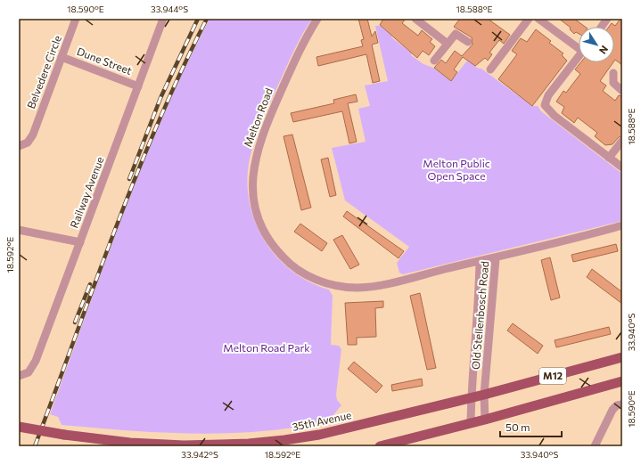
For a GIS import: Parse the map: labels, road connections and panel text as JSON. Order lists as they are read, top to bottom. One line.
{"streets":{"main road":["M12","35th Avenue"],"street":["Dune Street","Belvedere Circle","Melton Road","Railway Avenue","Old Stellenbosch Road"]},"crossings":[["Dune Street","Belvedere Circle"],["Dune Street","Railway Avenue"],["Melton Road","Old Stellenbosch Road"],["Old Stellenbosch Road","M12"],["Old Stellenbosch Road","35th Avenue"]],"parks":["Melton Public Open Space","Melton Road Park"],"scale_bar":"50 m","north":"bottom right","coordinates":["18.590°E","33.944°S","18.588°E","18.592°E","33.940°S","33.942°S"]}
